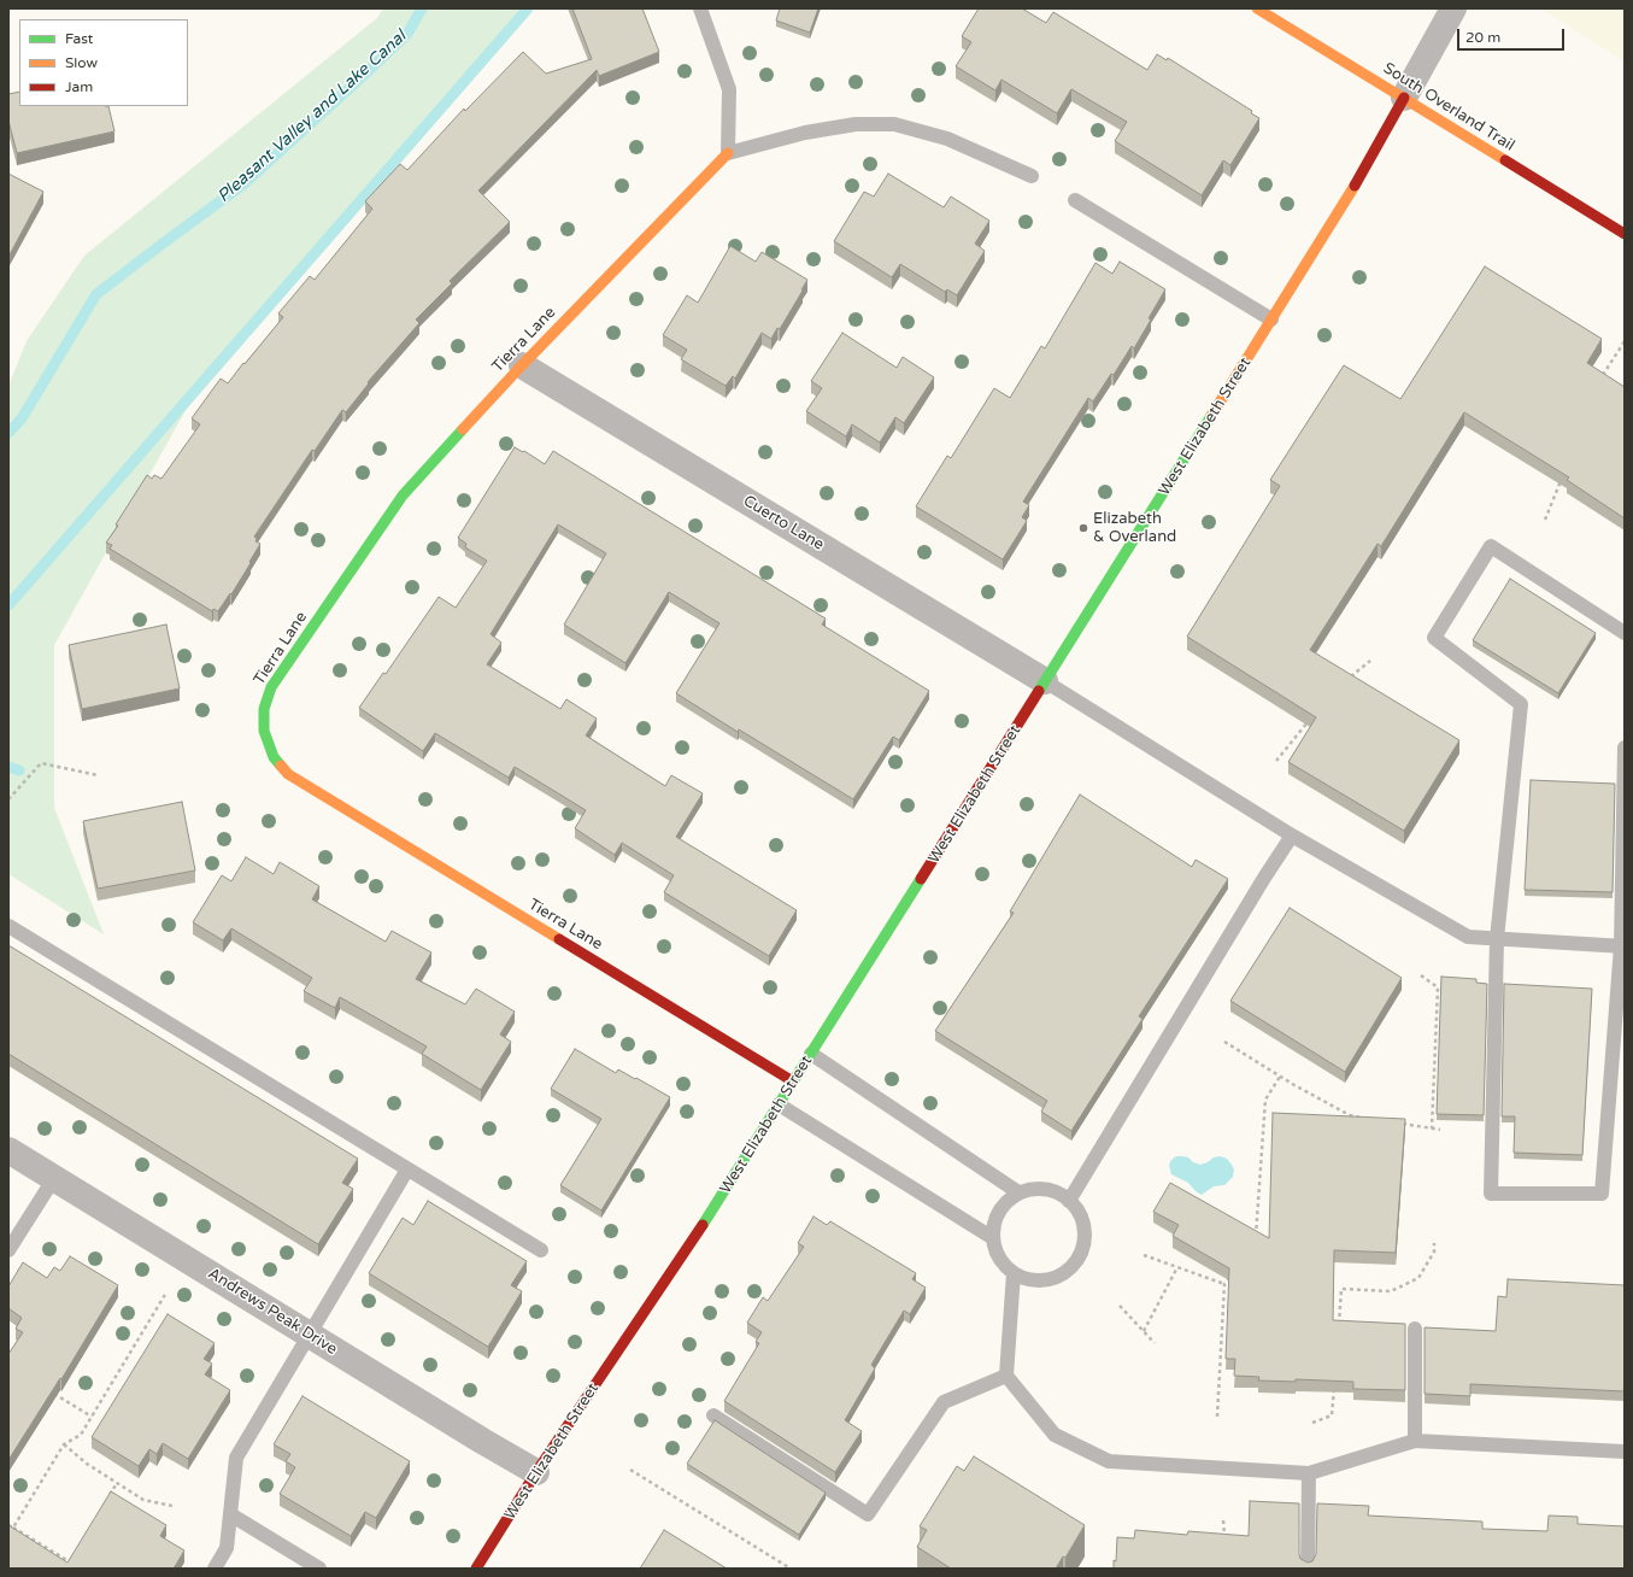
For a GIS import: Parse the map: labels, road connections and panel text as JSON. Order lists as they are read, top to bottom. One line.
{"streets":{"main road":["South Overland Trail","Tierra Lane","West Elizabeth Street"],"street":["Cuerto Lane","Andrews Peak Drive"]},"crossings":[["South Overland Trail","West Elizabeth Street"],["Tierra Lane","West Elizabeth Street"],["Tierra Lane","Cuerto Lane"],["West Elizabeth Street","Cuerto Lane"],["West Elizabeth Street","Andrews Peak Drive"]],"water":["Pleasant Valley and Lake Canal"],"places":["Elizabeth & Overland"],"legend":["Fast","Slow","Jam"],"scale_bar":"20 m"}
